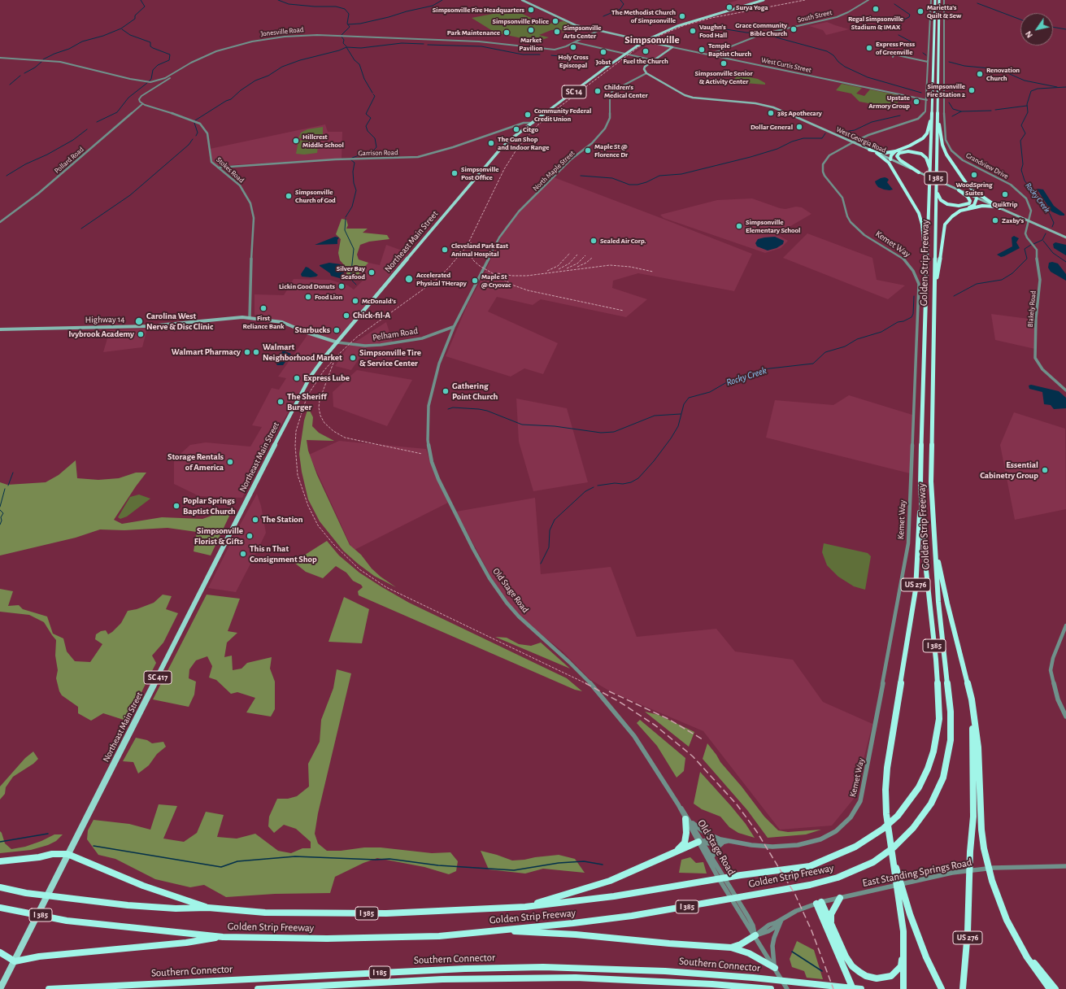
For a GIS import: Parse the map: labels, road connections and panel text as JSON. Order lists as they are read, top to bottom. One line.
{"streets":{"highway":["I 385","Golden Strip Freeway","US 276","Southern Connector","I 185"],"main road":["West Curtis Street","SC 14","West Georgia Road","Northeast Main Street","Highway 14","SC 417"],"street":["South Street","Jonesville Road","Garrison Road","Pollard Road","Grandview Drive","Stokes Road","North Maple Street","Kemet Way","Blakely Road","Pelham Road","Old Stage Road","East Standing Springs Road"]},"crossings":[["South Street","West Curtis Street"],["Jonesville Road","West Curtis Street"],["West Curtis Street","SC 14"],["West Curtis Street","Northeast Main Street"],["West Curtis Street","Kemet Way"],["SC 14","Northeast Main Street"],["West Georgia Road","Grandview Drive"],["West Georgia Road","North Maple Street"],["West Georgia Road","Kemet Way"],["West Georgia Road","Blakely Road"],["Garrison Road","Stokes Road"],["Garrison Road","Northeast Main Street"],["Pollard Road","Stokes Road"],["Grandview Drive","Blakely Road"],["Stokes Road","Highway 14"],["North Maple Street","Pelham Road"],["North Maple Street","Old Stage Road"],["Northeast Main Street","Highway 14"],["Northeast Main Street","Pelham Road"],["Kemet Way","Old Stage Road"],["Golden Strip Freeway","US 276"],["Highway 14","Pelham Road"],["Pelham Road","Old Stage Road"],["Old Stage Road","East Standing Springs Road"]],"districts":["Simpsonville"],"water":["Rocky Creek"],"places":["Surya Yoga","Regal Simpsonville Stadium & IMAX","Simpsonville Fire Headquarters","Marietta's Quilt & Sew","The Methodist Church of Simpsonville","Simpsonville Police","Grace Community Bible Church","Market Pavilion","Vaughn’s Food Hall","Simpsonville Arts Center","Park Maintenance","Holy Cross Episcopal","Express Press of Greenville","Temple Baptist Church","Fuel the Church","Jobst","Simpsonville Senior & Activity Center","Renovation Church","Simpsonville Fire Station 2","Children's Medical Center","Upstate Armory Group","385 Apothecary","Community Federal Credit Union","Dollar General","Citgo","Hillcrest Middle School","The Gun Shop and Indoor Range","Maple St @ Florence Dr","Simpsonville Post Office","WoodSpring Suites","QuikTrip","Simpsonville Church of God","Zaxby's","Simpsonville Elementary School","Sealed Air Corp.","Cleveland Park East Animal Hospital","Silver Bay Seafood","Accelerated Physical THerapy","Maple St @ Cryovac","Lickin Good Donuts","Food Lion","McDonald's","First Reliance Bank","Chick-fil-A","Carolina West Nerve & Disc Clinic","Starbucks","Ivybrook Academy","Walmart Pharmacy","Walmart Neighborhood Market","Simpsonville Tire & Service Center","Express Lube","Gathering Point Church","The Sheriff Burger","Storage Rentals of America","Essential Cabinetry Group","Poplar Springs Baptist Church","The Station","Simpsonville Florist & Gifts","This n That Consignment Shop"],"north":"bottom left"}
